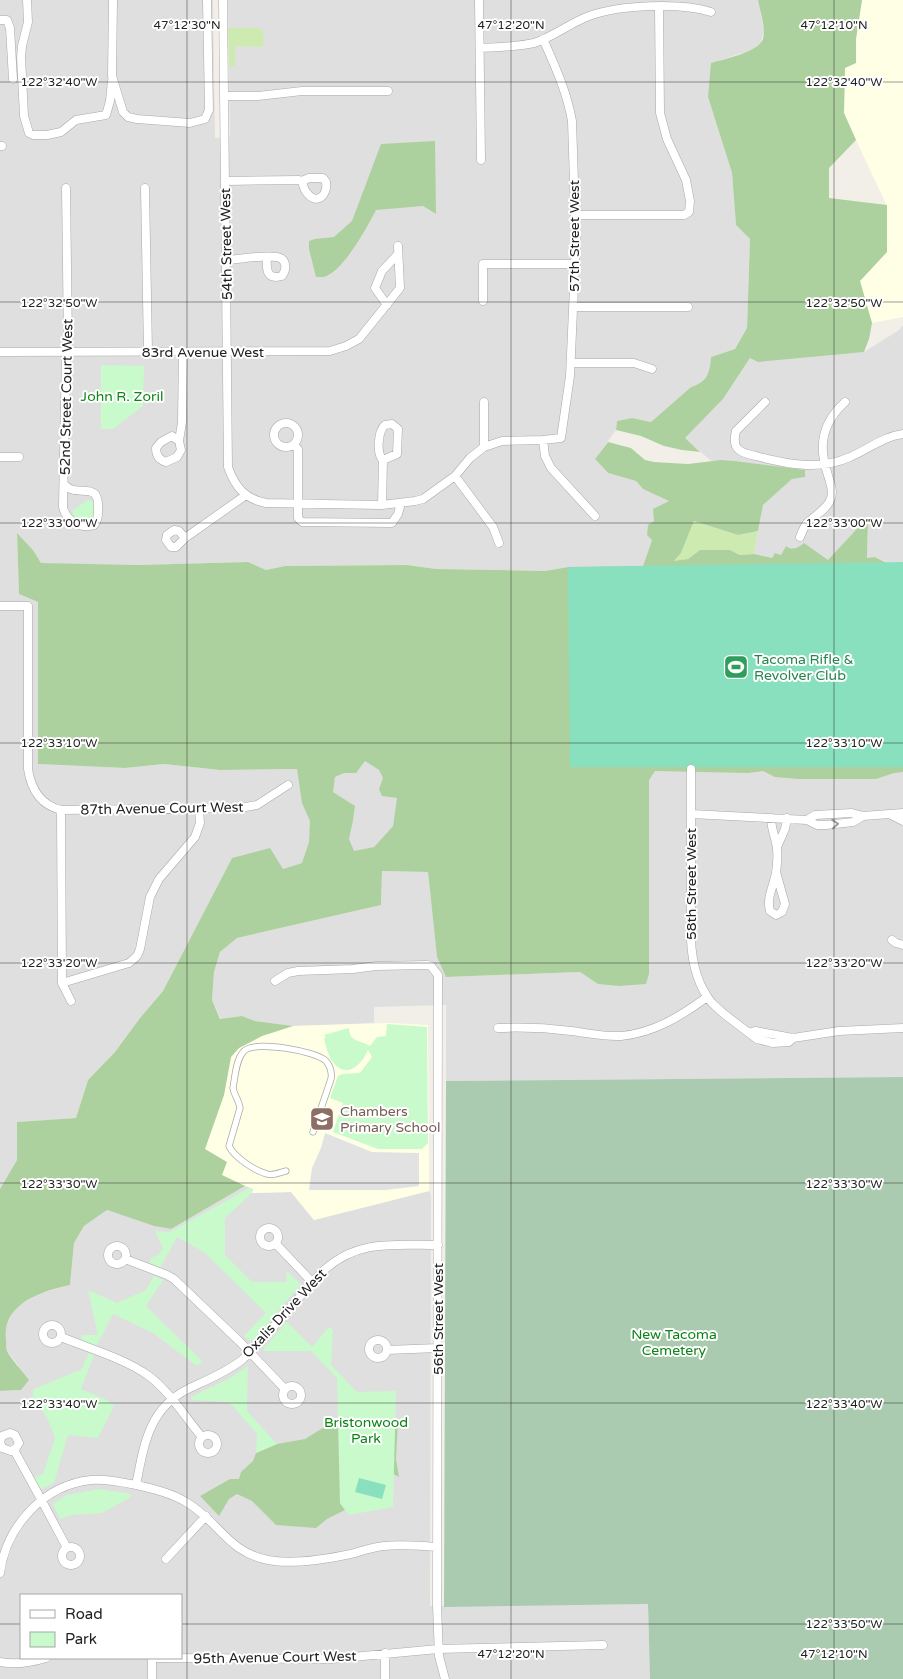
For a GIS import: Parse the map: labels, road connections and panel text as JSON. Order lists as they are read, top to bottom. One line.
{"streets":{"street":["57th Street West","54th Street West","83rd Avenue West","52nd Street Court West","87th Avenue Court West","58th Street West","Oxalis Drive West","56th Street West","95th Avenue Court West"]},"crossings":[["54th Street West","83rd Avenue West"],["83rd Avenue West","52nd Street Court West"],["Oxalis Drive West","56th Street West"],["56th Street West","95th Avenue Court West"]],"parks":["John R. Zoril","New Tacoma Cemetery","Bristonwood Park"],"places":{"sports":["Tacoma Rifle & Revolver Club"],"school or university":["Chambers Primary School"]},"legend":["Road","Park"],"coordinates":["47°12'30\"N","47°12'20\"N","47°12'10\"N","122°32'40\"W","122°32'50\"W","122°33'00\"W","122°33'10\"W","122°33'20\"W","122°33'30\"W","122°33'40\"W","122°33'50\"W"]}
